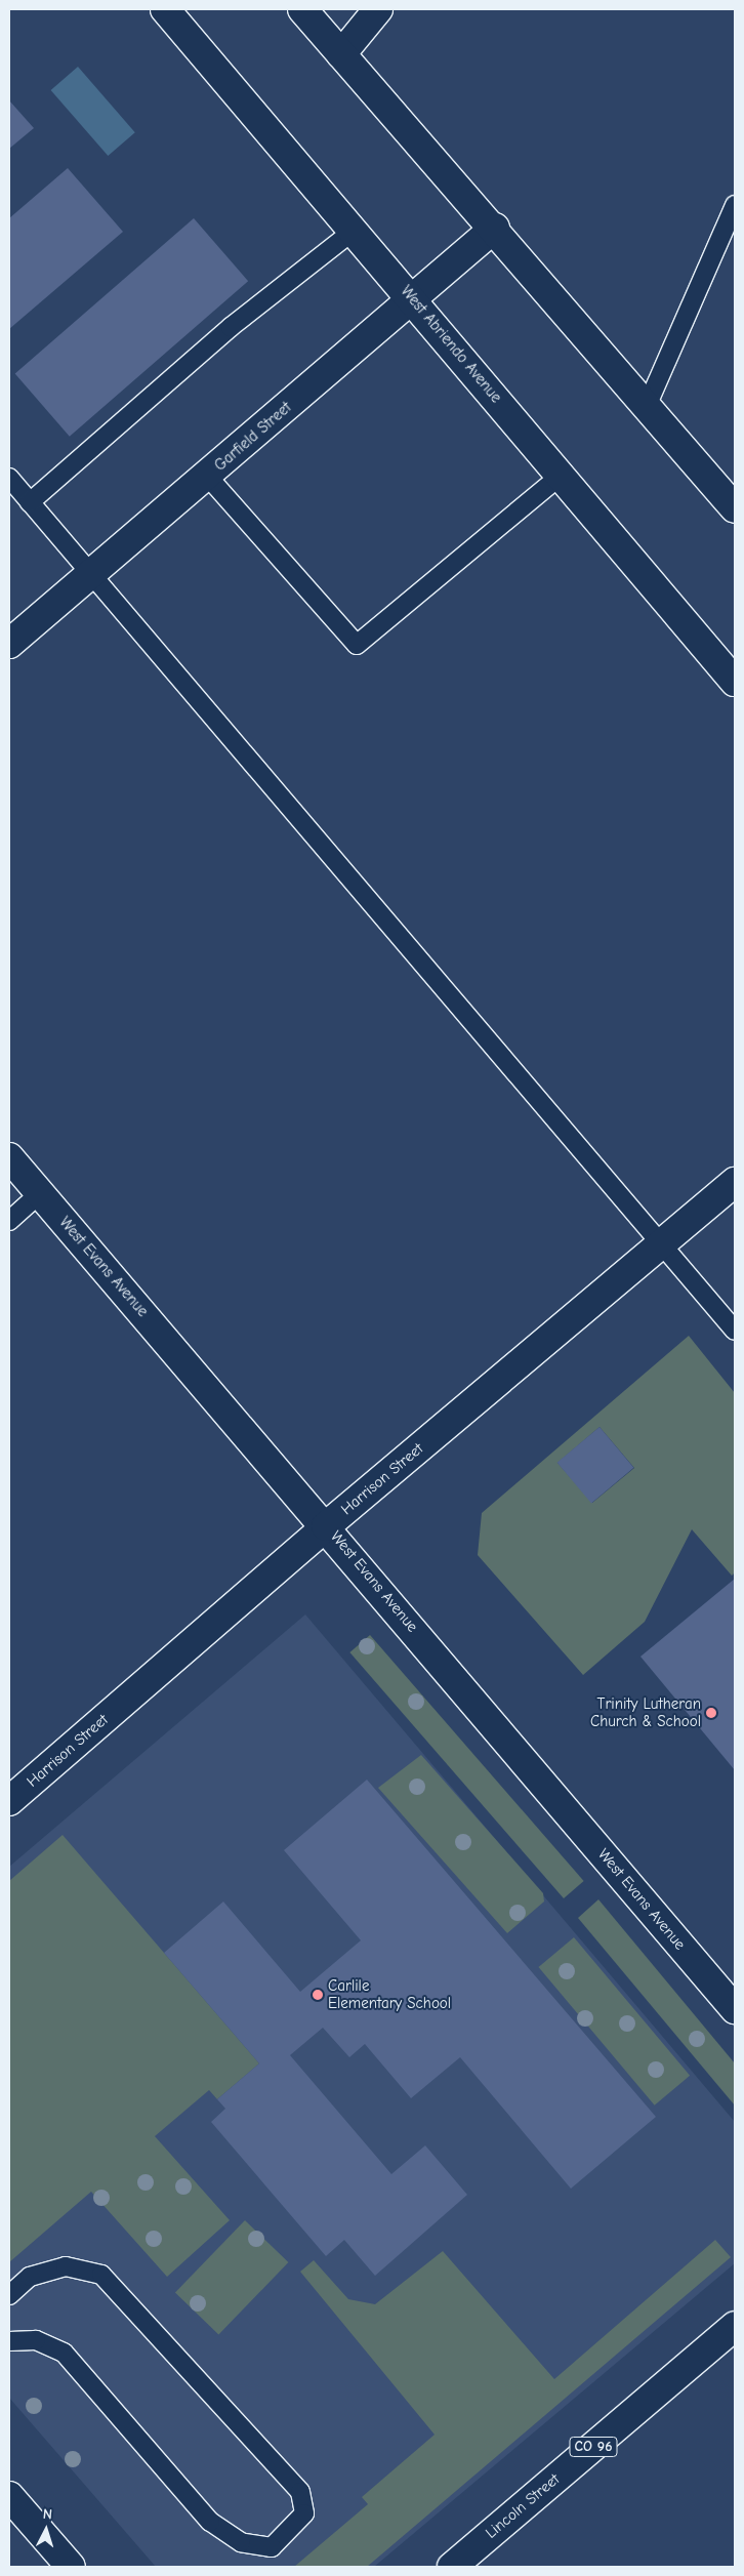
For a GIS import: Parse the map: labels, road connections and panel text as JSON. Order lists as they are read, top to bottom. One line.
{"streets":{"street":["West Abriendo Avenue","Garfield Street","West Evans Avenue","Harrison Street","CO 96","Lincoln Street"]},"crossings":[["West Abriendo Avenue","Garfield Street"],["West Evans Avenue","Harrison Street"]],"places":["Trinity Lutheran Church & School","Carlile Elementary School"],"north":"top"}
